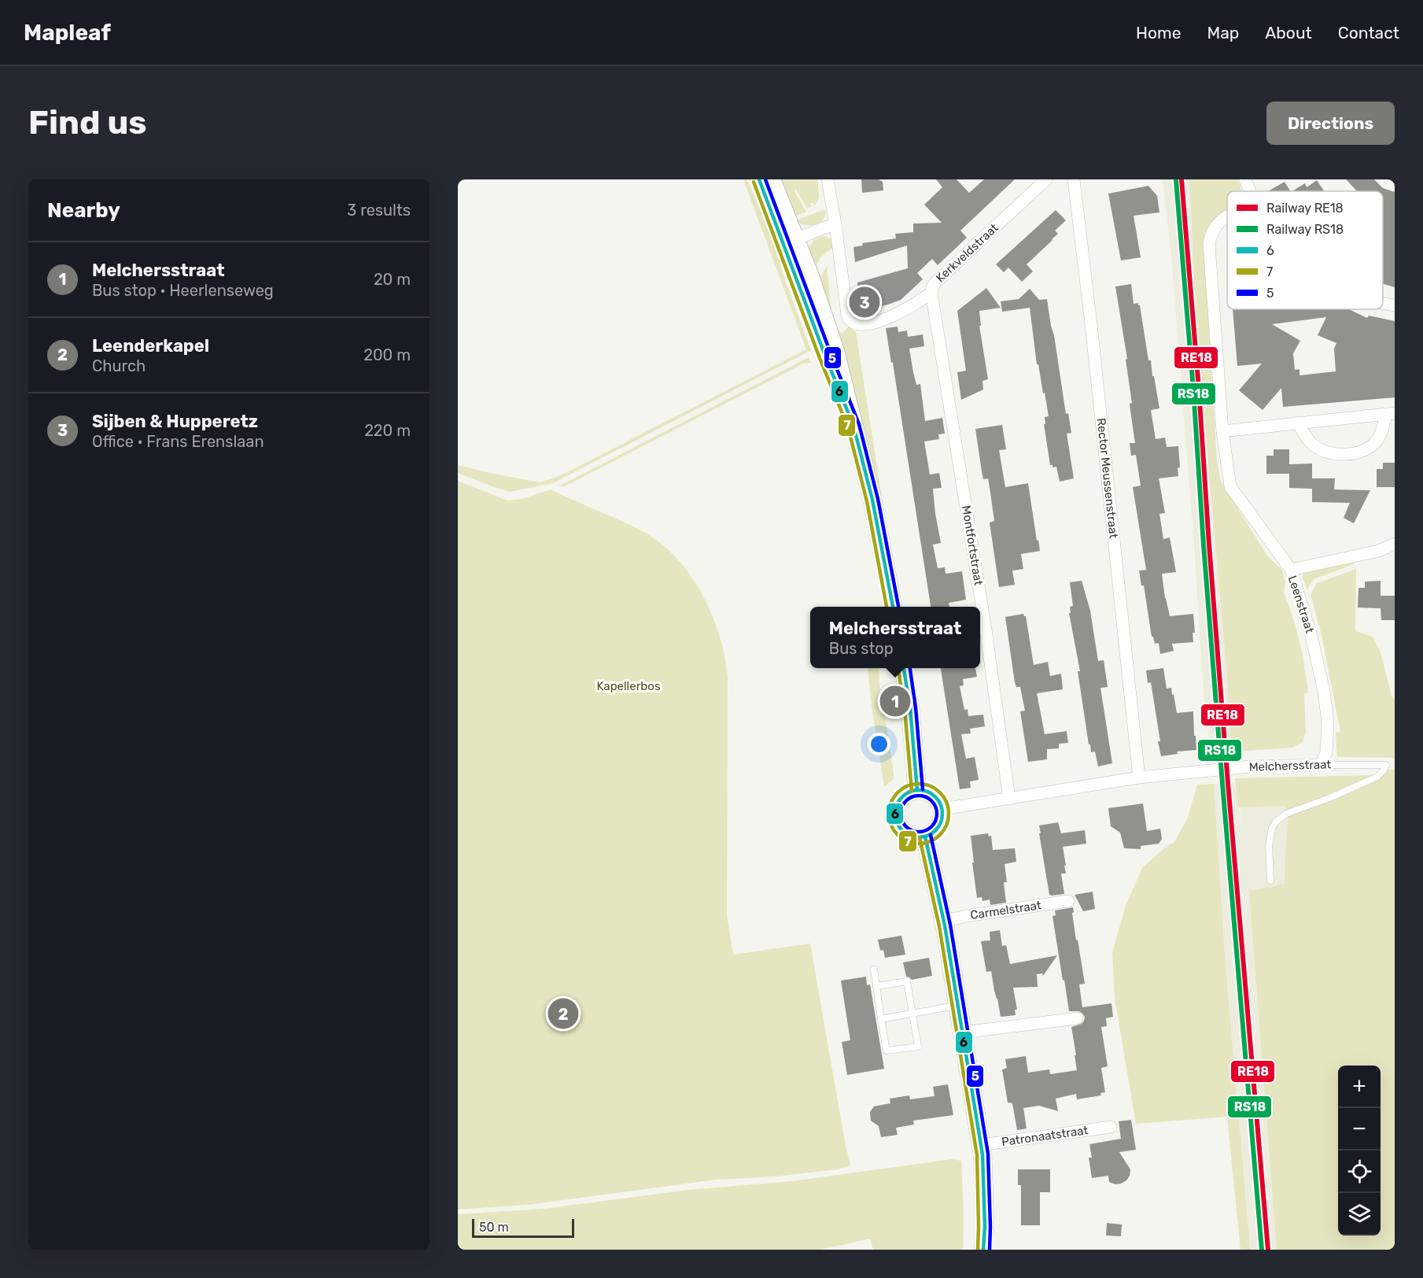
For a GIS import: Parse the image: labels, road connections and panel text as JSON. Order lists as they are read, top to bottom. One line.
{"streets":{"street":["Kerkveldstraat","Rector Meussenstraat","Montfortstraat","Leenstraat","Melchersstraat","Carmelstraat","Patronaatstraat"]},"crossings":[["Kerkveldstraat","Montfortstraat"],["Rector Meussenstraat","Melchersstraat"],["Montfortstraat","Melchersstraat"],["Leenstraat","Melchersstraat"]],"parks":["Kapellerbos"],"lines":["rail line RE18","transit line 6","transit line 5","rail line RS18","transit line 7"],"legend":["Railway RE18","Railway RS18","6","7","5"],"scale_bar":"50 m","page":{"header":"Mapleaf","nav":["Home","Map","About","Contact"],"buttons":"Directions","title":"Find us","heading":["Nearby","3 results"],"list":[{"mark":"1","name":"Melchersstraat","note":"Bus stop · Heerlenseweg","value":"20 m"},{"mark":"2","name":"Leenderkapel","note":"Church","value":"200 m"},{"mark":"3","name":"Sijben & Hupperetz","note":"Office · Frans Erenslaan","value":"220 m"}],"pins":["3","1","2"],"popup":["Melchersstraat","Bus stop"],"map_buttons":["+","−"],"scale":"50 m"}}
